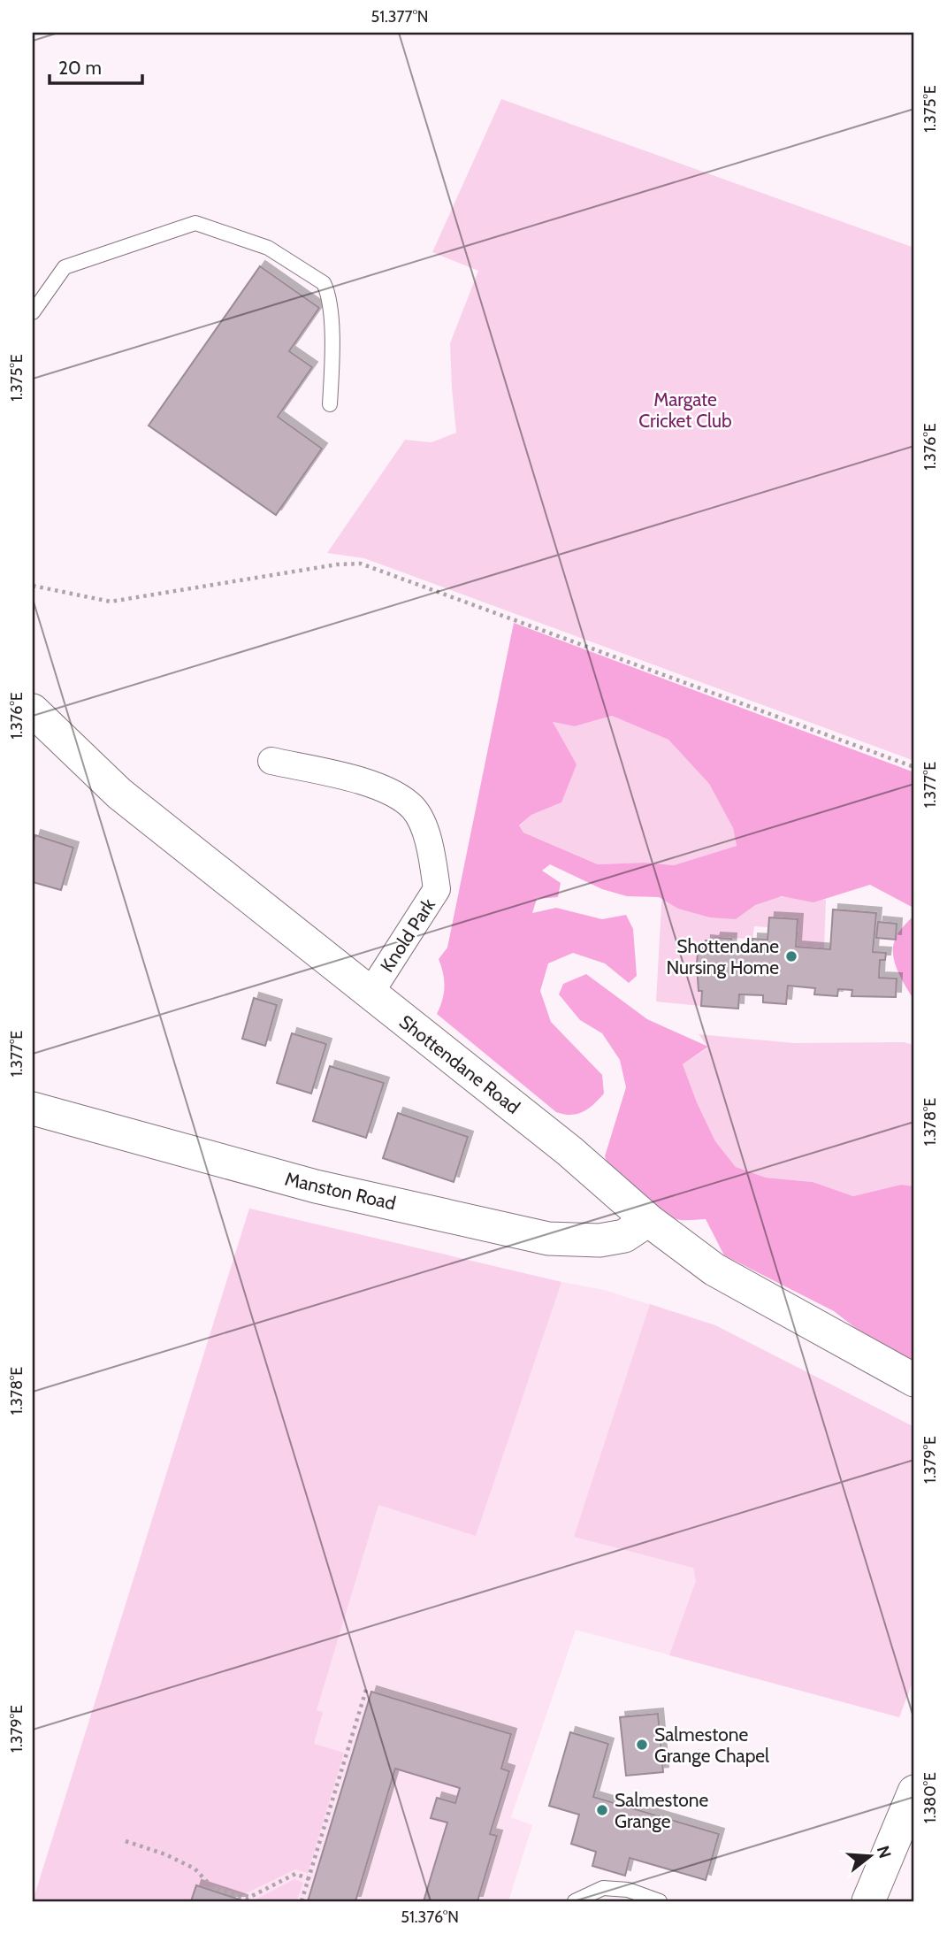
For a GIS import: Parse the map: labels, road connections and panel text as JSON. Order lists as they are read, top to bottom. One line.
{"streets":{"street":["Knold Park","Shottendane Road","Manston Road"]},"crossings":[["Knold Park","Shottendane Road"],["Shottendane Road","Manston Road"]],"parks":["Margate Cricket Club"],"places":["Shottendane Nursing Home","Salmestone Grange Chapel","Salmestone Grange"],"scale_bar":"20 m","north":"right","coordinates":["51.377°N","1.375°E","1.376°E","1.377°E","1.378°E","1.379°E","1.380°E","51.376°N"]}
